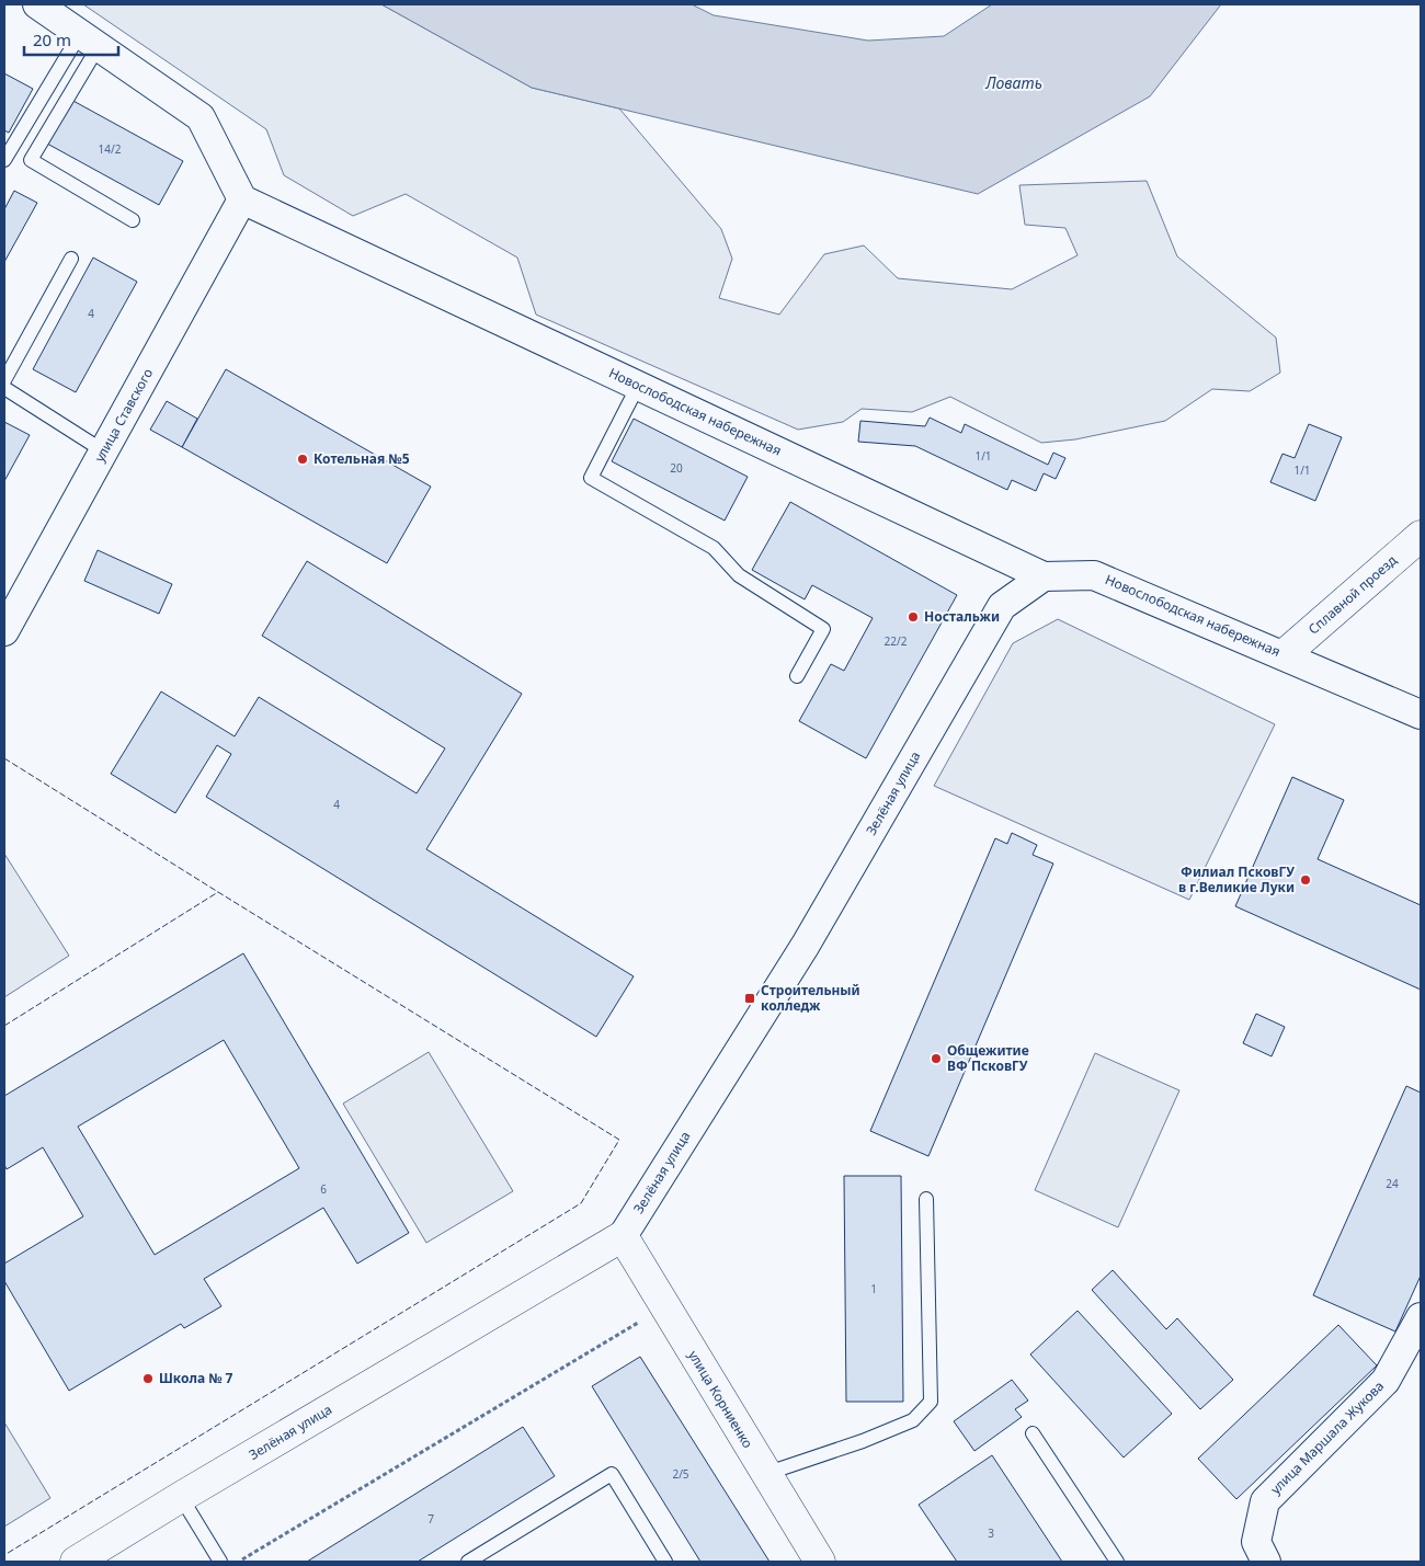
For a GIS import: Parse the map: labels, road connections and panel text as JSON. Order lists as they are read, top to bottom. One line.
{"streets":{"street":["Новослободская набережная","улица Ставского","Сплавной проезд","Зелёная улица","улица Корниенко","улица Маршала Жукова"]},"crossings":[["Новослободская набережная","улица Ставского"],["Новослободская набережная","Сплавной проезд"],["Новослободская набережная","Зелёная улица"],["Зелёная улица","улица Корниенко"]],"water":["Ловать"],"places":{"other":["Котельная №5","Ностальжи","Филиал ПсковГУ в г.Великие Луки","Общежитие ВФ ПсковГУ","Школа № 7"],"transit":["Строительный колледж"]},"house_numbers":["14/2","4","1/1","20","1/1","22/2","4","24","6","1","2/5","7","3"],"scale_bar":"20 m"}
